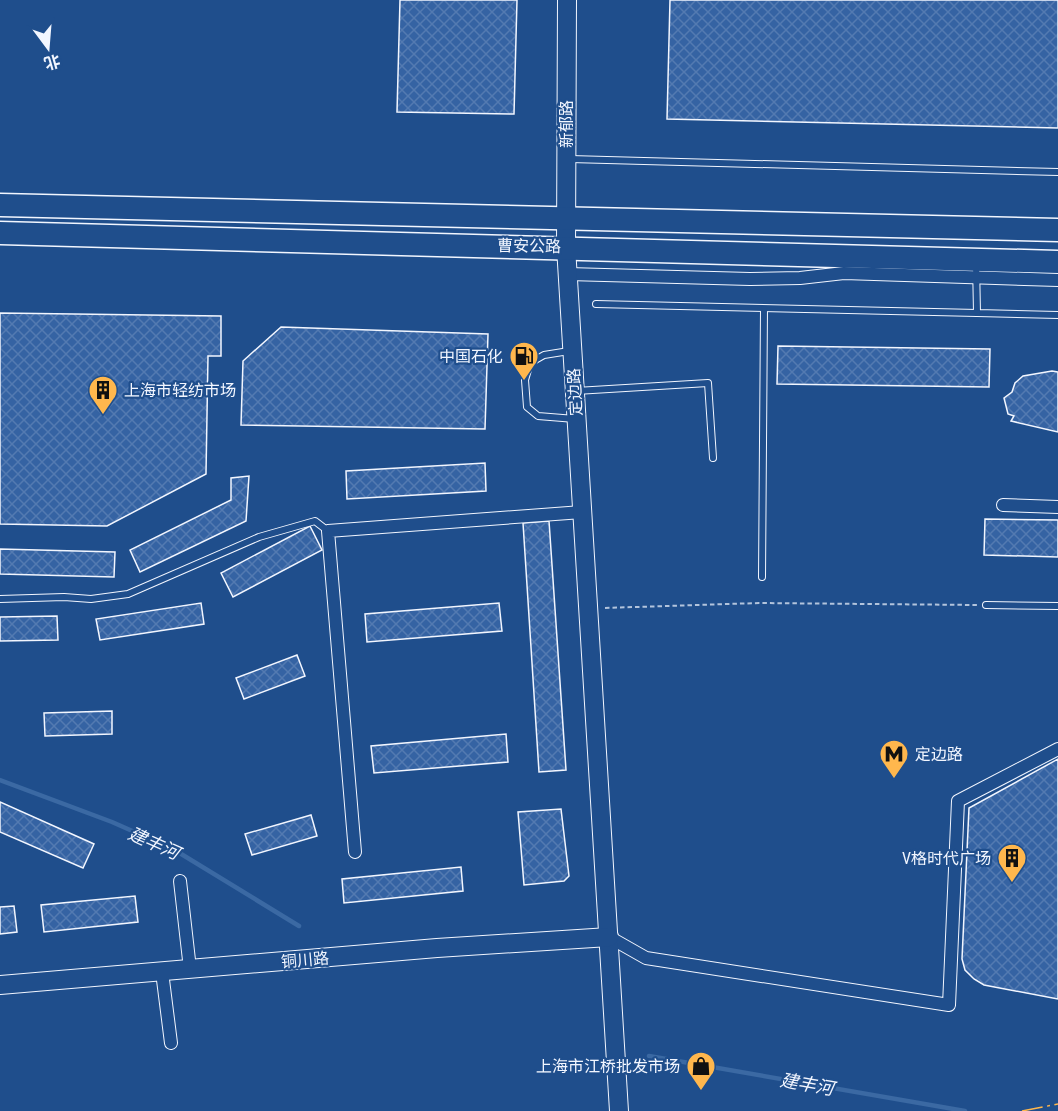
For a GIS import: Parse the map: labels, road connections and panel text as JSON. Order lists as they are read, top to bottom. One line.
{"streets":{"highway":["曹安公路"],"street":["新郁路","定边路","铜川路"]},"crossings":[["新郁路","曹安公路"],["新郁路","定边路"],["曹安公路","定边路"],["定边路","铜川路"]],"water":["建丰河"],"places":{"fuel station":["中国石化"],"building":["上海市轻纺市场","V格时代广场"],"metro station":["定边路"],"shop":["上海市江桥批发市场"]},"north":"bottom"}
